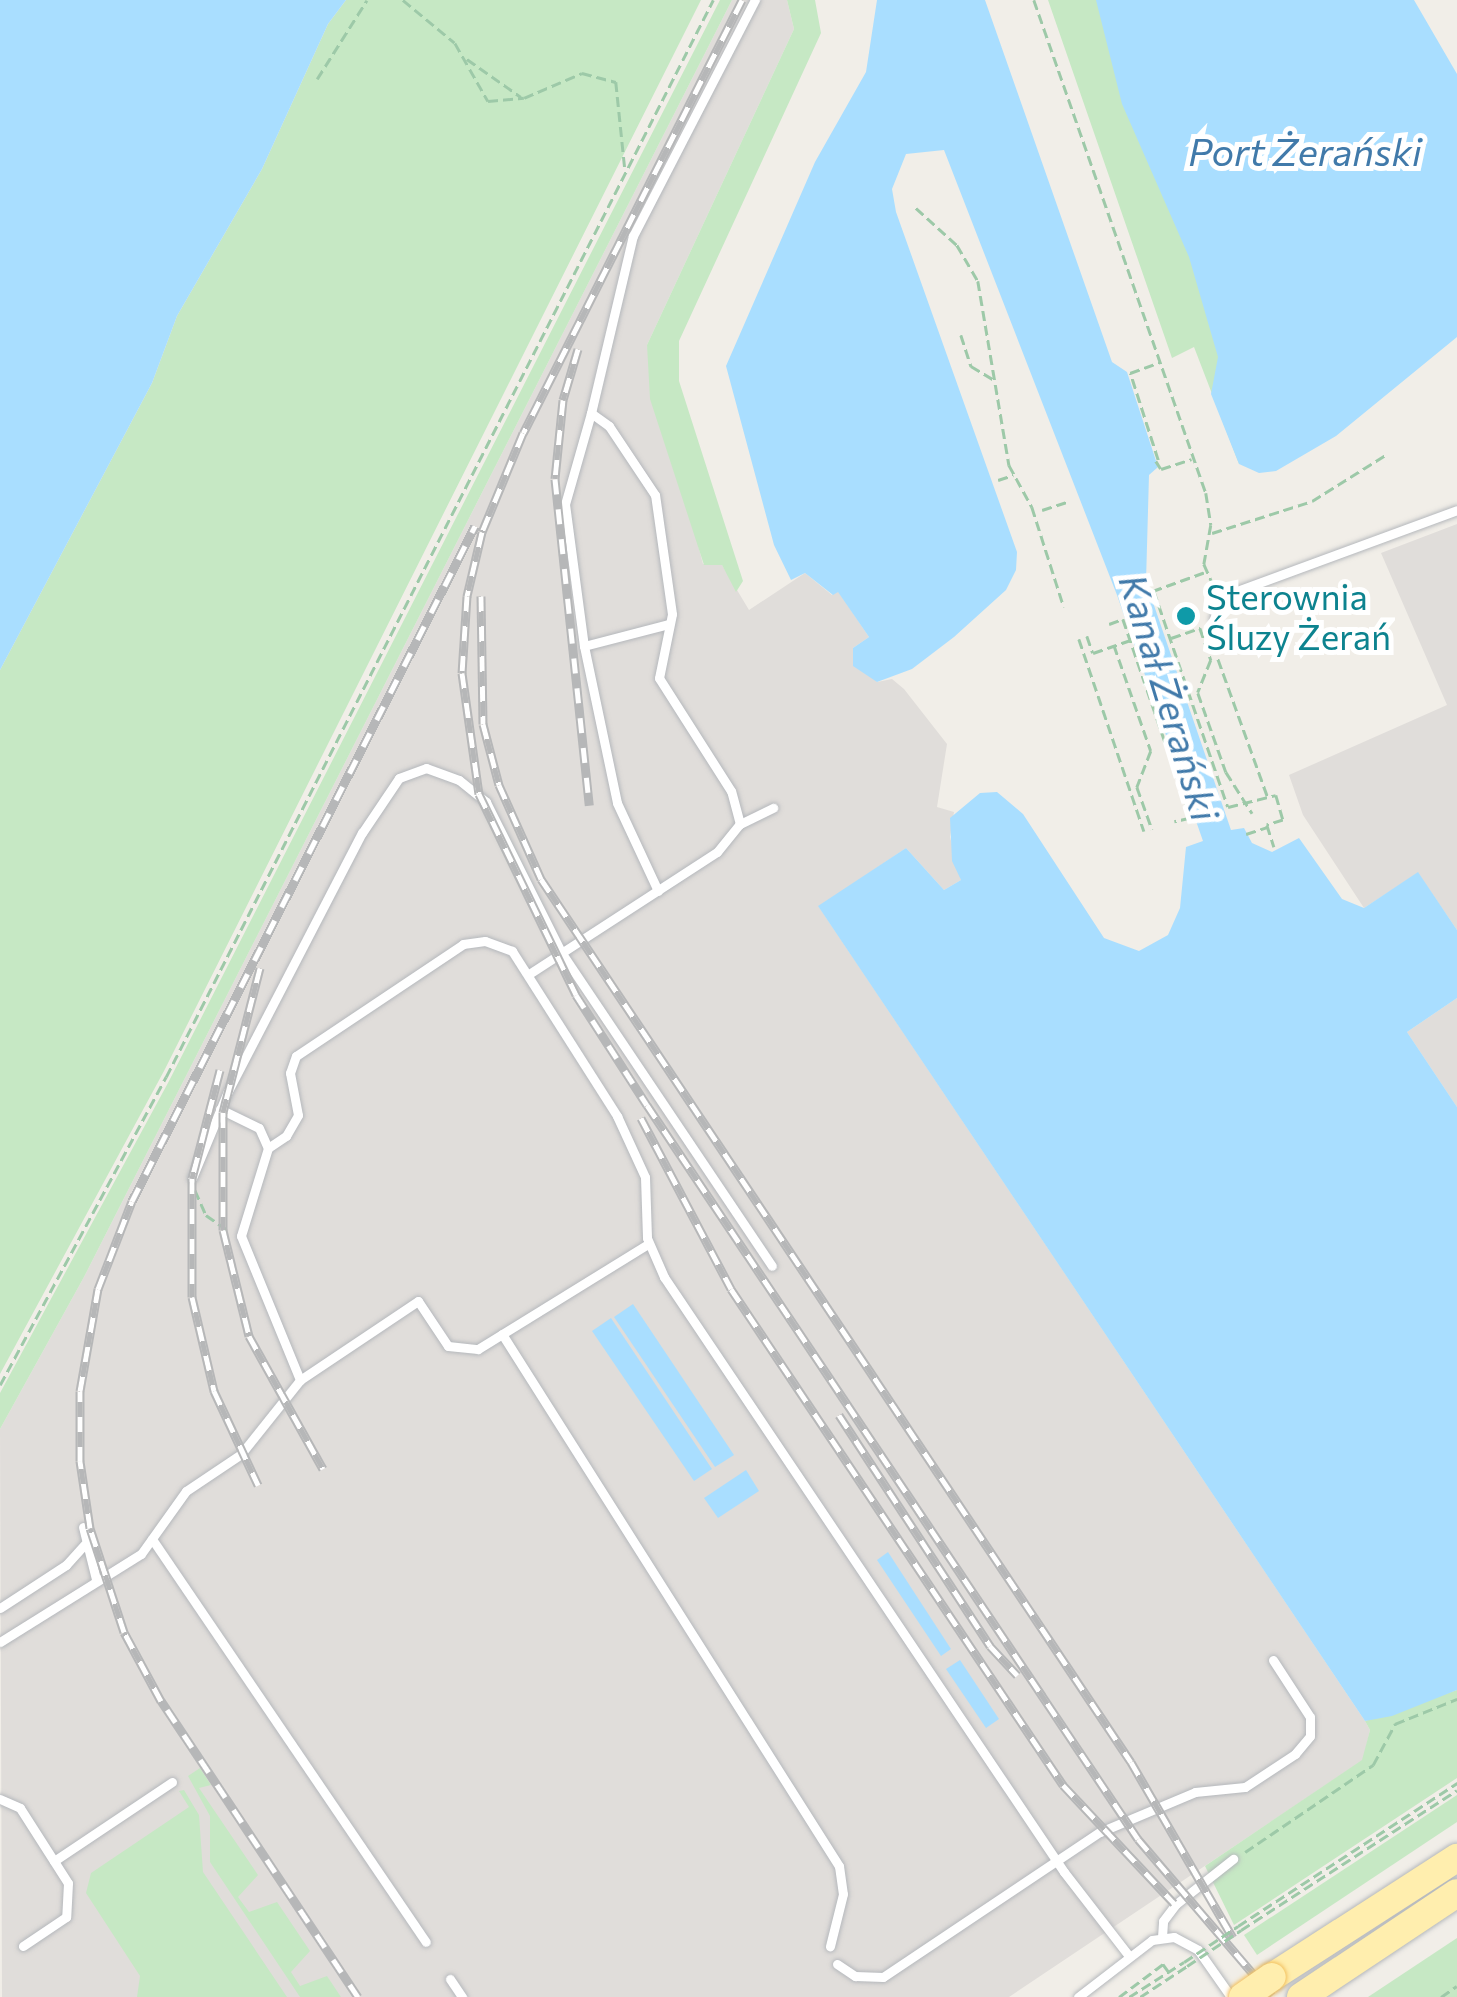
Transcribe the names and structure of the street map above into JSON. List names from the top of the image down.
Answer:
{
  "water": ["Port Żerański", "Kanał Żerański"],
  "places": ["Sterownia Śluzy Żerań"]
}
